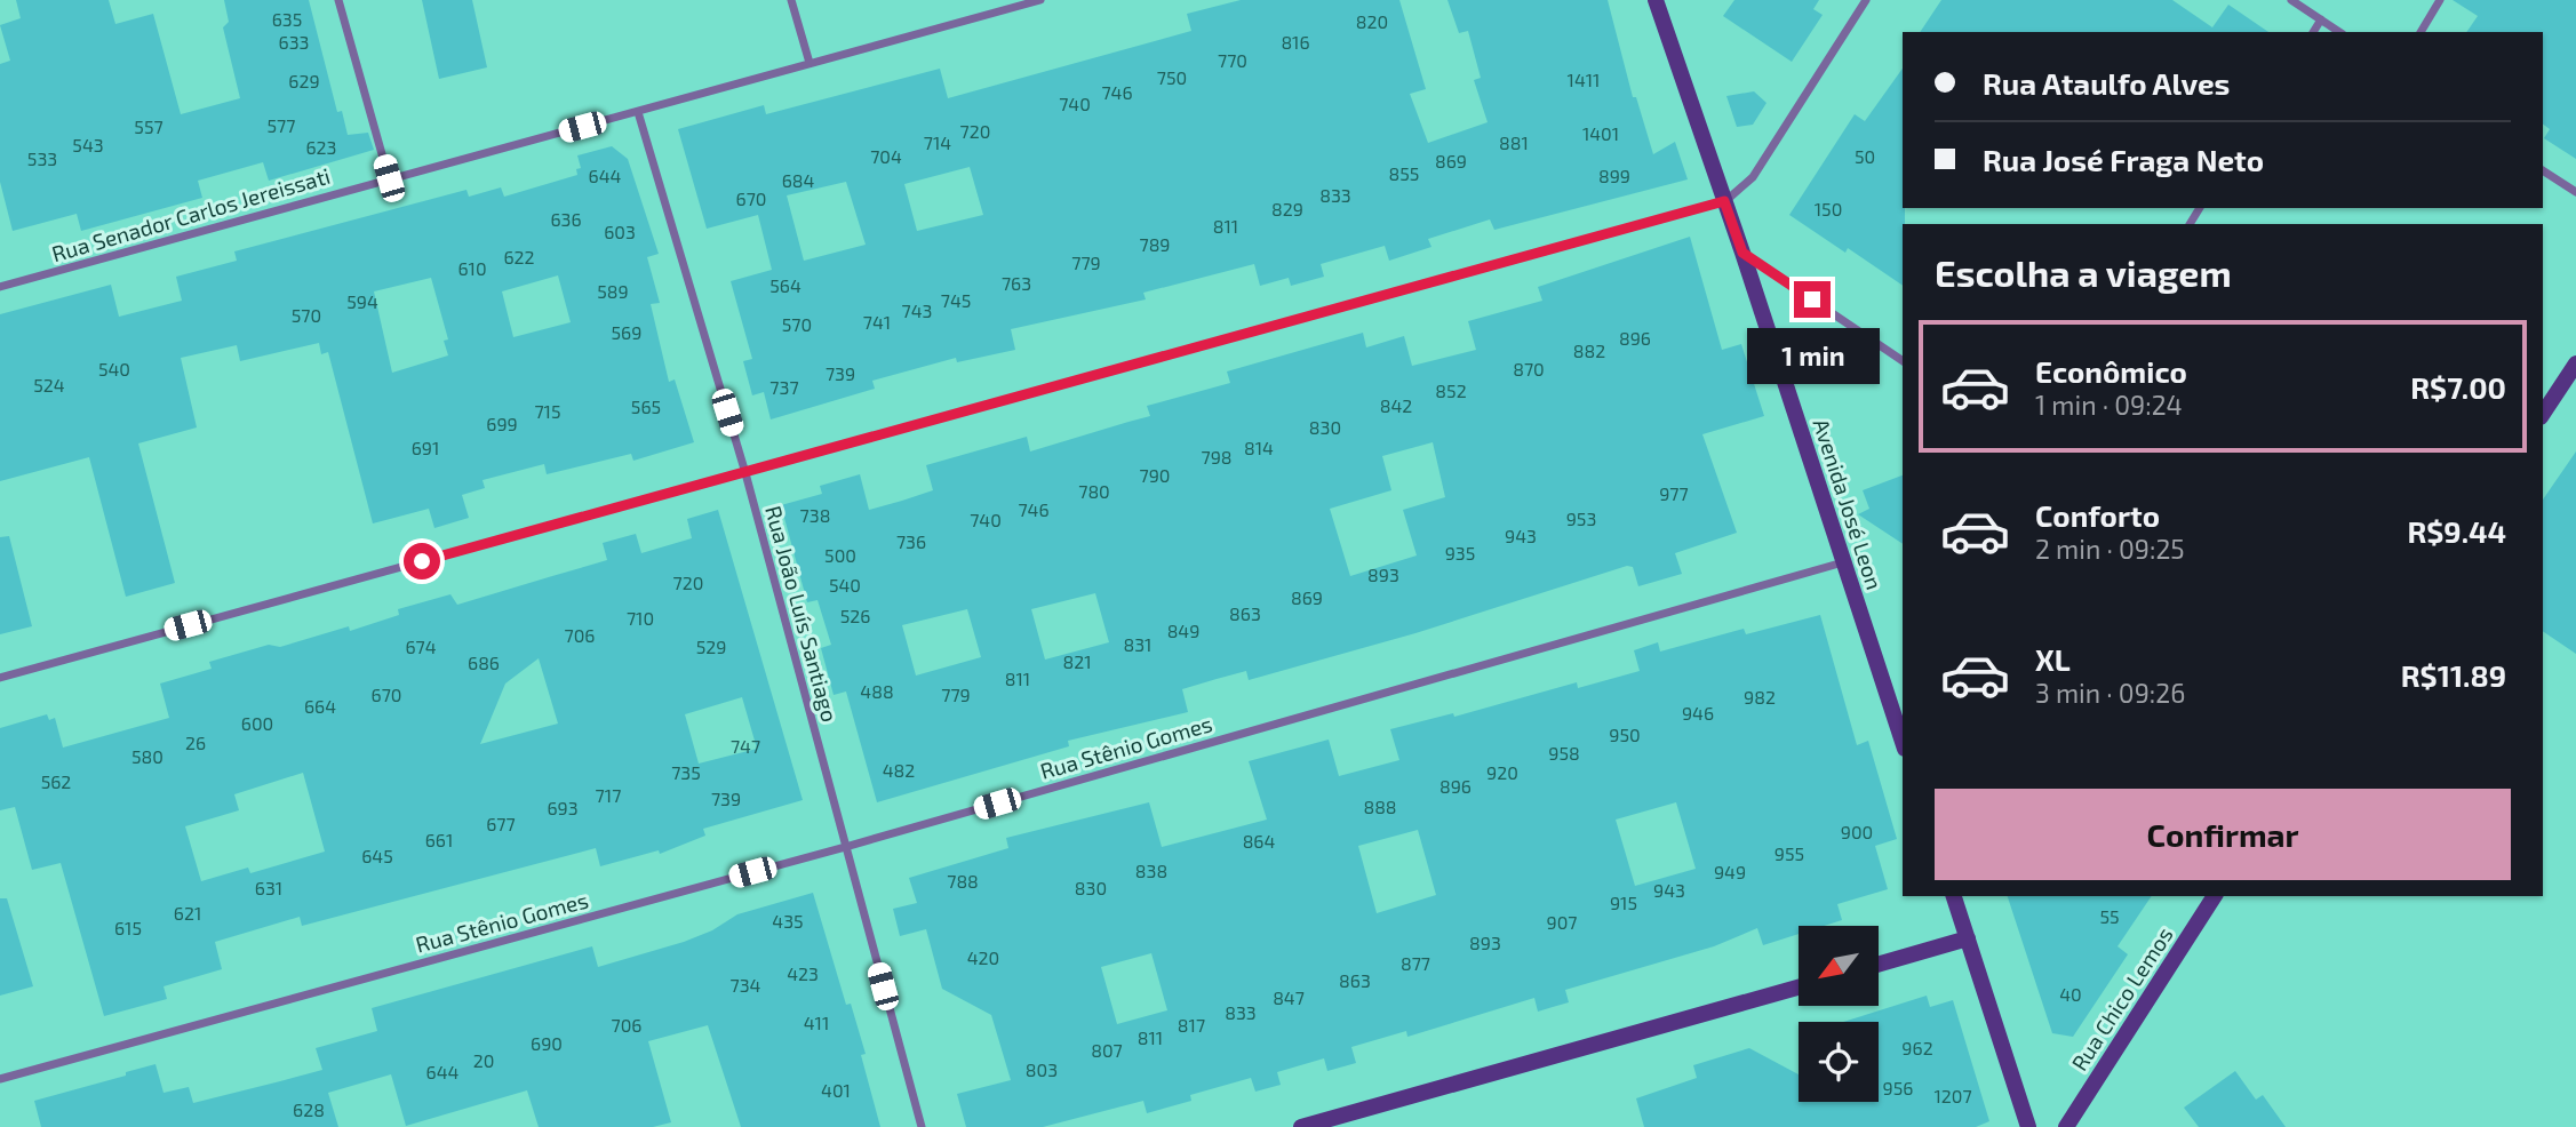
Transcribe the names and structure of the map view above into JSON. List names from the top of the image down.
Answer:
{
  "streets": {
    "main road": ["Avenida José Leon", "Rua Chico Lemos"],
    "street": ["Rua Senador Carlos Jereissati", "Rua João Luís Santiago", "Rua Stênio Gomes"]
  },
  "crossings": [
    ["Rua Senador Carlos Jereissati", "Rua João Luís Santiago"],
    ["Avenida José Leon", "Rua Stênio Gomes"],
    ["Rua João Luís Santiago", "Rua Stênio Gomes"]
  ],
  "house_numbers": [
    "635",
    "820",
    "633",
    "816",
    "770",
    "750",
    "1411",
    "629",
    "746",
    "740",
    "577",
    "557",
    "720",
    "1401",
    "714",
    "881",
    "543",
    "623",
    "704",
    "50",
    "533",
    "869",
    "855",
    "644",
    "899",
    "684",
    "833",
    "670",
    "829",
    "150",
    "636",
    "811",
    "603",
    "789",
    "622",
    "779",
    "610",
    "763",
    "564",
    "589",
    "745",
    "594",
    "743",
    "570",
    "741",
    "570",
    "569",
    "896",
    "882",
    "540",
    "870",
    "739",
    "524",
    "737",
    "852",
    "842",
    "565",
    "715",
    "699",
    "830",
    "691",
    "814",
    "798",
    "790",
    "780",
    "977",
    "746",
    "738",
    "953",
    "740",
    "943",
    "736",
    "935",
    "500",
    "893",
    "720",
    "540",
    "869",
    "863",
    "526",
    "710",
    "849",
    "706",
    "831",
    "674",
    "529",
    "821",
    "686",
    "811",
    "488",
    "670",
    "779",
    "982",
    "664",
    "946",
    "600",
    "950",
    "26",
    "747",
    "958",
    "580",
    "482",
    "735",
    "920",
    "562",
    "896",
    "717",
    "739",
    "888",
    "693",
    "677",
    "900",
    "661",
    "864",
    "955",
    "645",
    "838",
    "949",
    "788",
    "631",
    "830",
    "943",
    "915",
    "621",
    "55",
    "435",
    "907",
    "615",
    "893",
    "420",
    "877",
    "423",
    "863",
    "734",
    "40",
    "847",
    "833",
    "411",
    "706",
    "817",
    "811",
    "690",
    "962",
    "807",
    "20",
    "803",
    "644",
    "956",
    "401",
    "1207",
    "628"
  ],
  "north": "bottom left",
  "page": {
    "banner": ["Rua Ataulfo Alves", "Rua José Fraga Neto"],
    "heading": "Escolha a viagem",
    "list": [
      {
        "name": "Econômico",
        "note": "1 min · 09:24",
        "value": "R$7.00"
      },
      {
        "name": "Conforto",
        "note": "2 min · 09:25",
        "value": "R$9.44"
      },
      {
        "name": "XL",
        "note": "3 min · 09:26",
        "value": "R$11.89"
      }
    ],
    "bubble": "1 min",
    "buttons": "Confirmar"
  }
}
